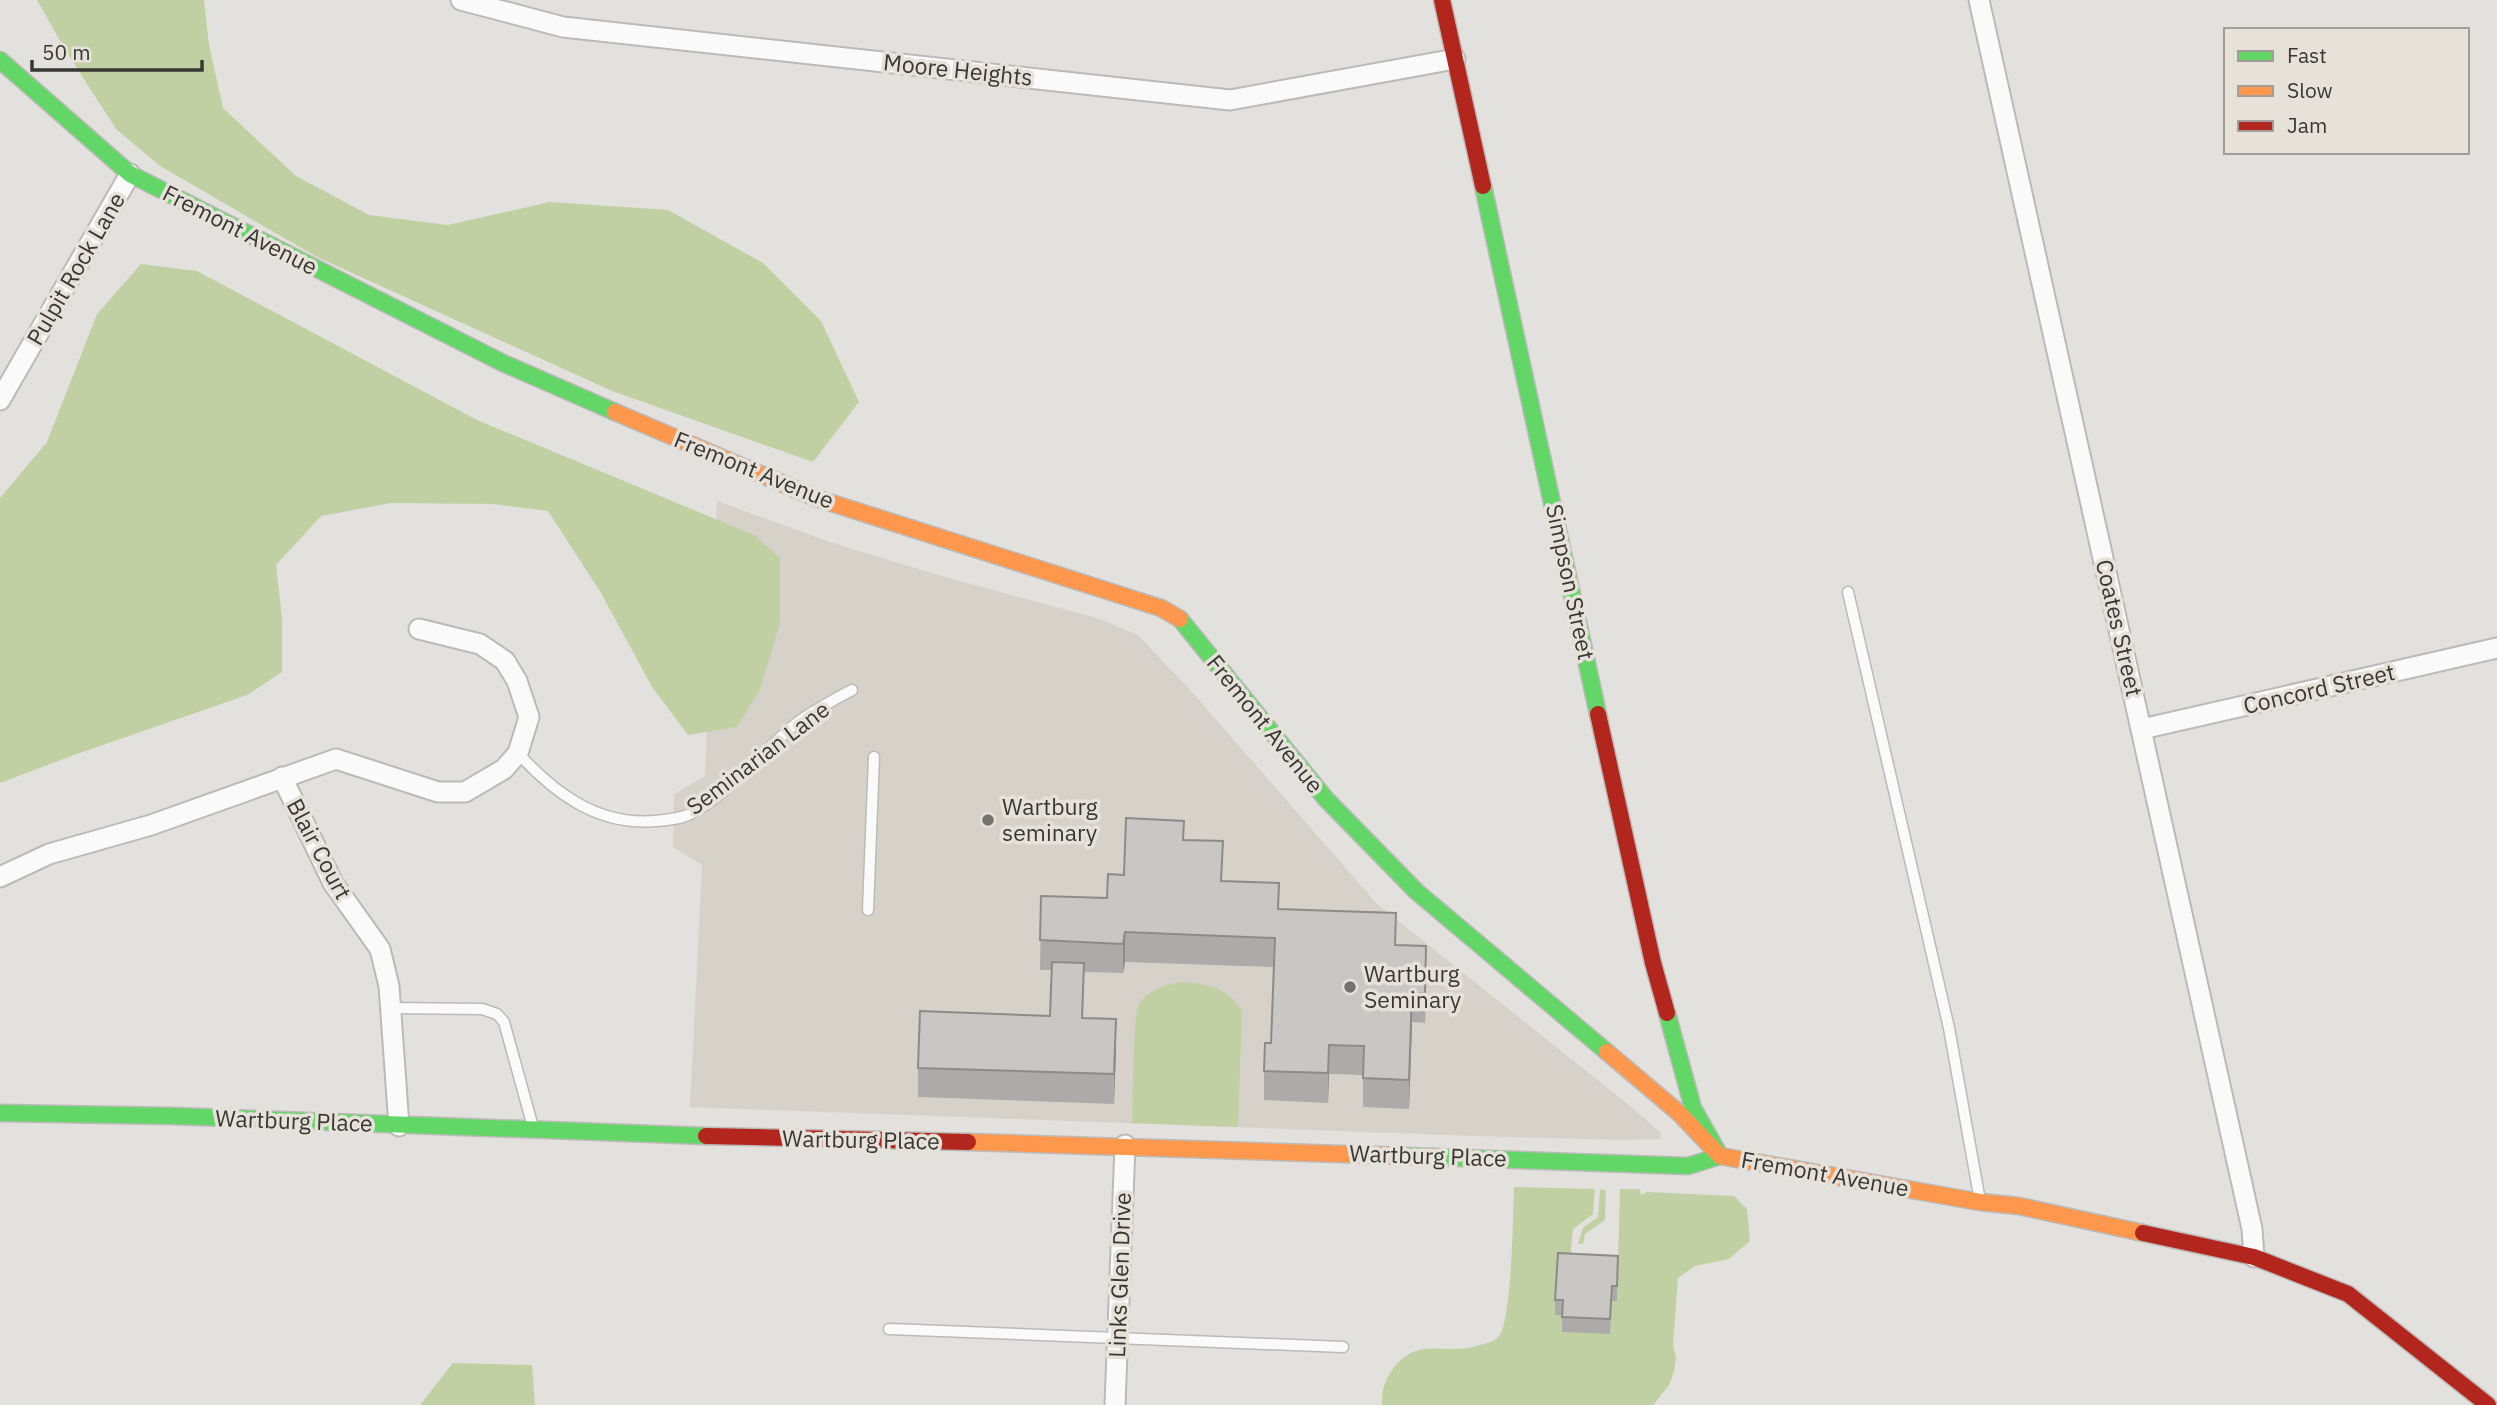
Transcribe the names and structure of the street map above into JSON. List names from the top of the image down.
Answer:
{
  "streets": {
    "street": [
      "Moore Heights",
      "Fremont Avenue",
      "Pulpit Rock Lane",
      "Simpson Street",
      "Coates Street",
      "Concord Street",
      "Blair Court",
      "Wartburg Place",
      "Links Glen Drive"
    ],
    "lane": ["Seminarian Lane"]
  },
  "crossings": [
    ["Moore Heights", "Simpson Street"],
    ["Fremont Avenue", "Pulpit Rock Lane"],
    ["Fremont Avenue", "Simpson Street"],
    ["Fremont Avenue", "Coates Street"],
    ["Fremont Avenue", "Wartburg Place"],
    ["Simpson Street", "Wartburg Place"],
    ["Coates Street", "Concord Street"],
    ["Blair Court", "Wartburg Place"],
    ["Wartburg Place", "Links Glen Drive"]
  ],
  "places": ["Wartburg seminary", "Wartburg Seminary"],
  "legend": ["Fast", "Slow", "Jam"],
  "scale_bar": "50 m"
}
